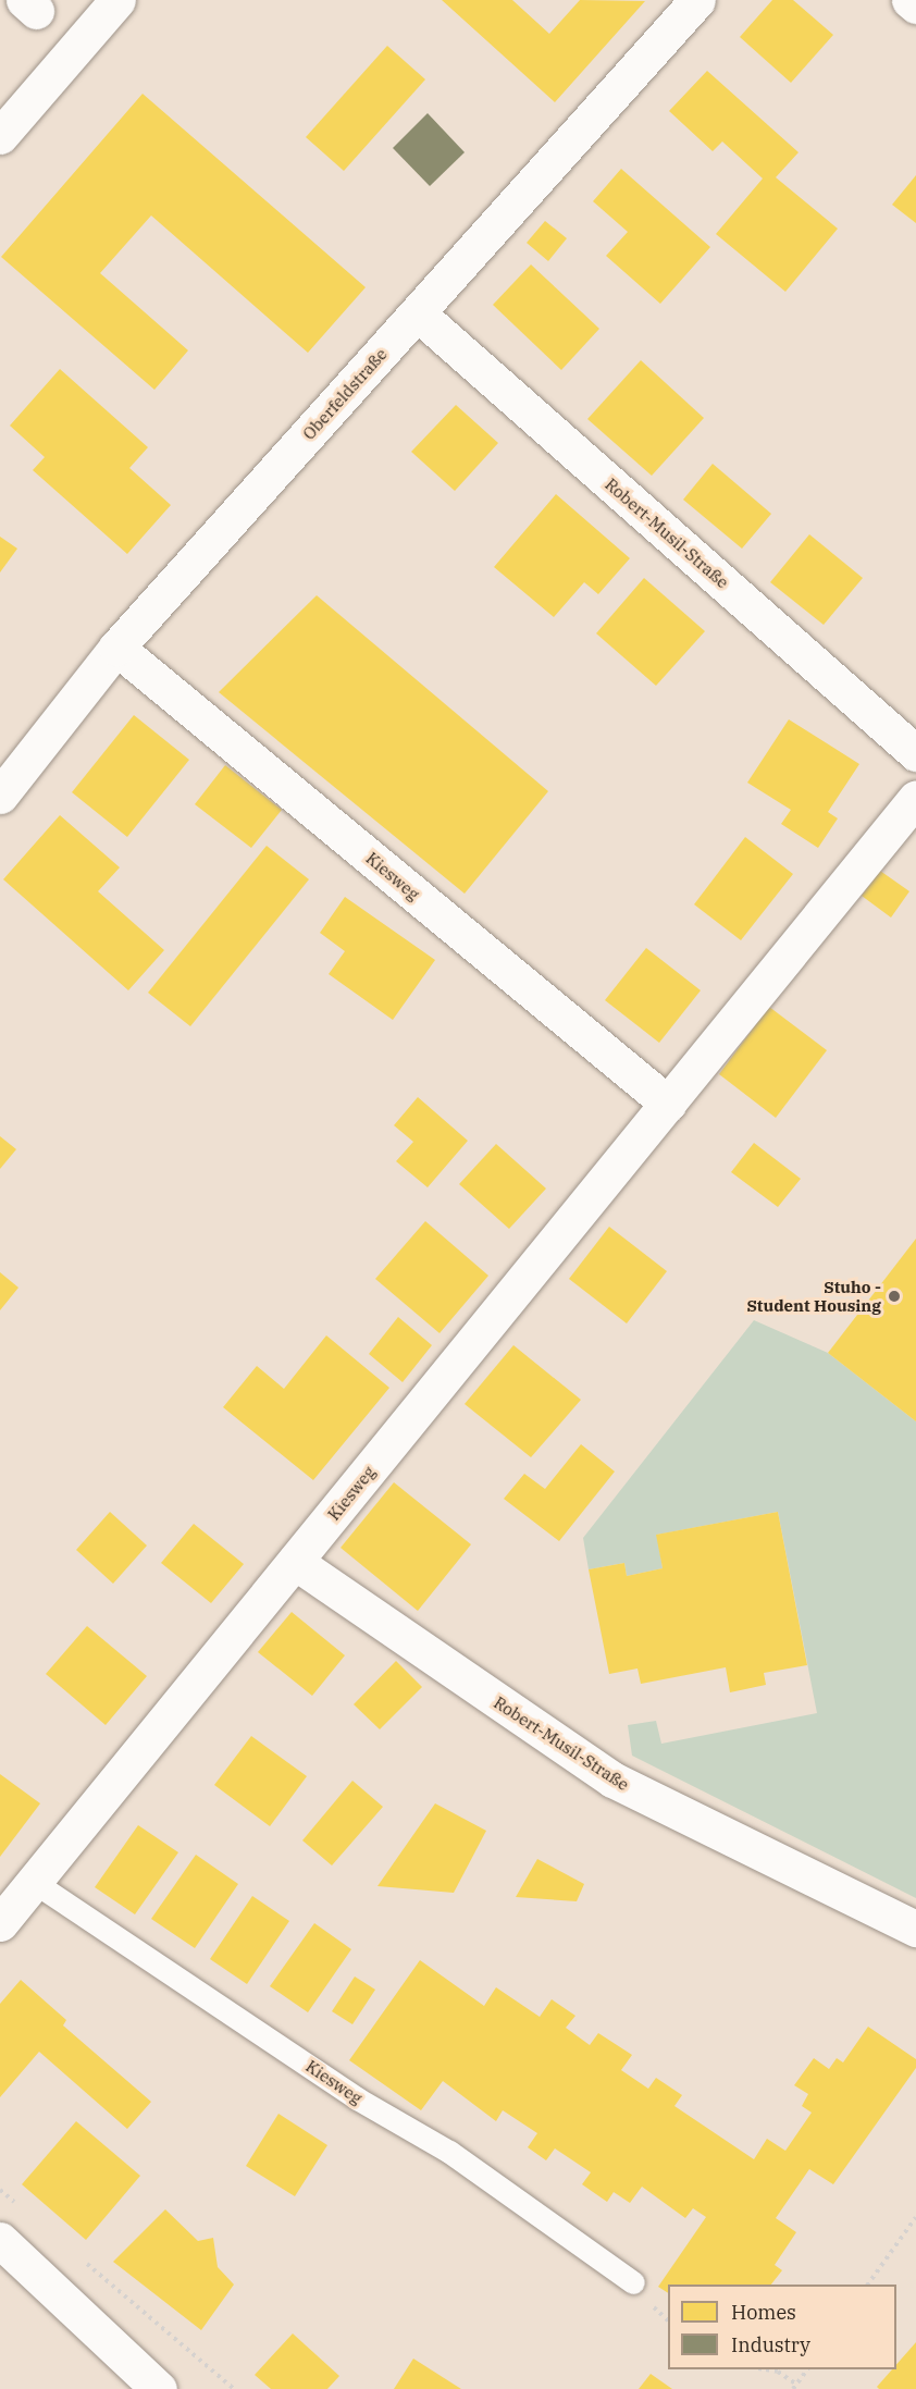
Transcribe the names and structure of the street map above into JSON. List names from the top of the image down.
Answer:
{
  "streets": {
    "street": ["Oberfeldstraße", "Robert-Musil-Straße", "Kiesweg"]
  },
  "crossings": [
    ["Oberfeldstraße", "Robert-Musil-Straße"],
    ["Oberfeldstraße", "Kiesweg"],
    ["Robert-Musil-Straße", "Kiesweg"]
  ],
  "places": ["Stuho - Student Housing"],
  "legend": ["Homes", "Industry"]
}
